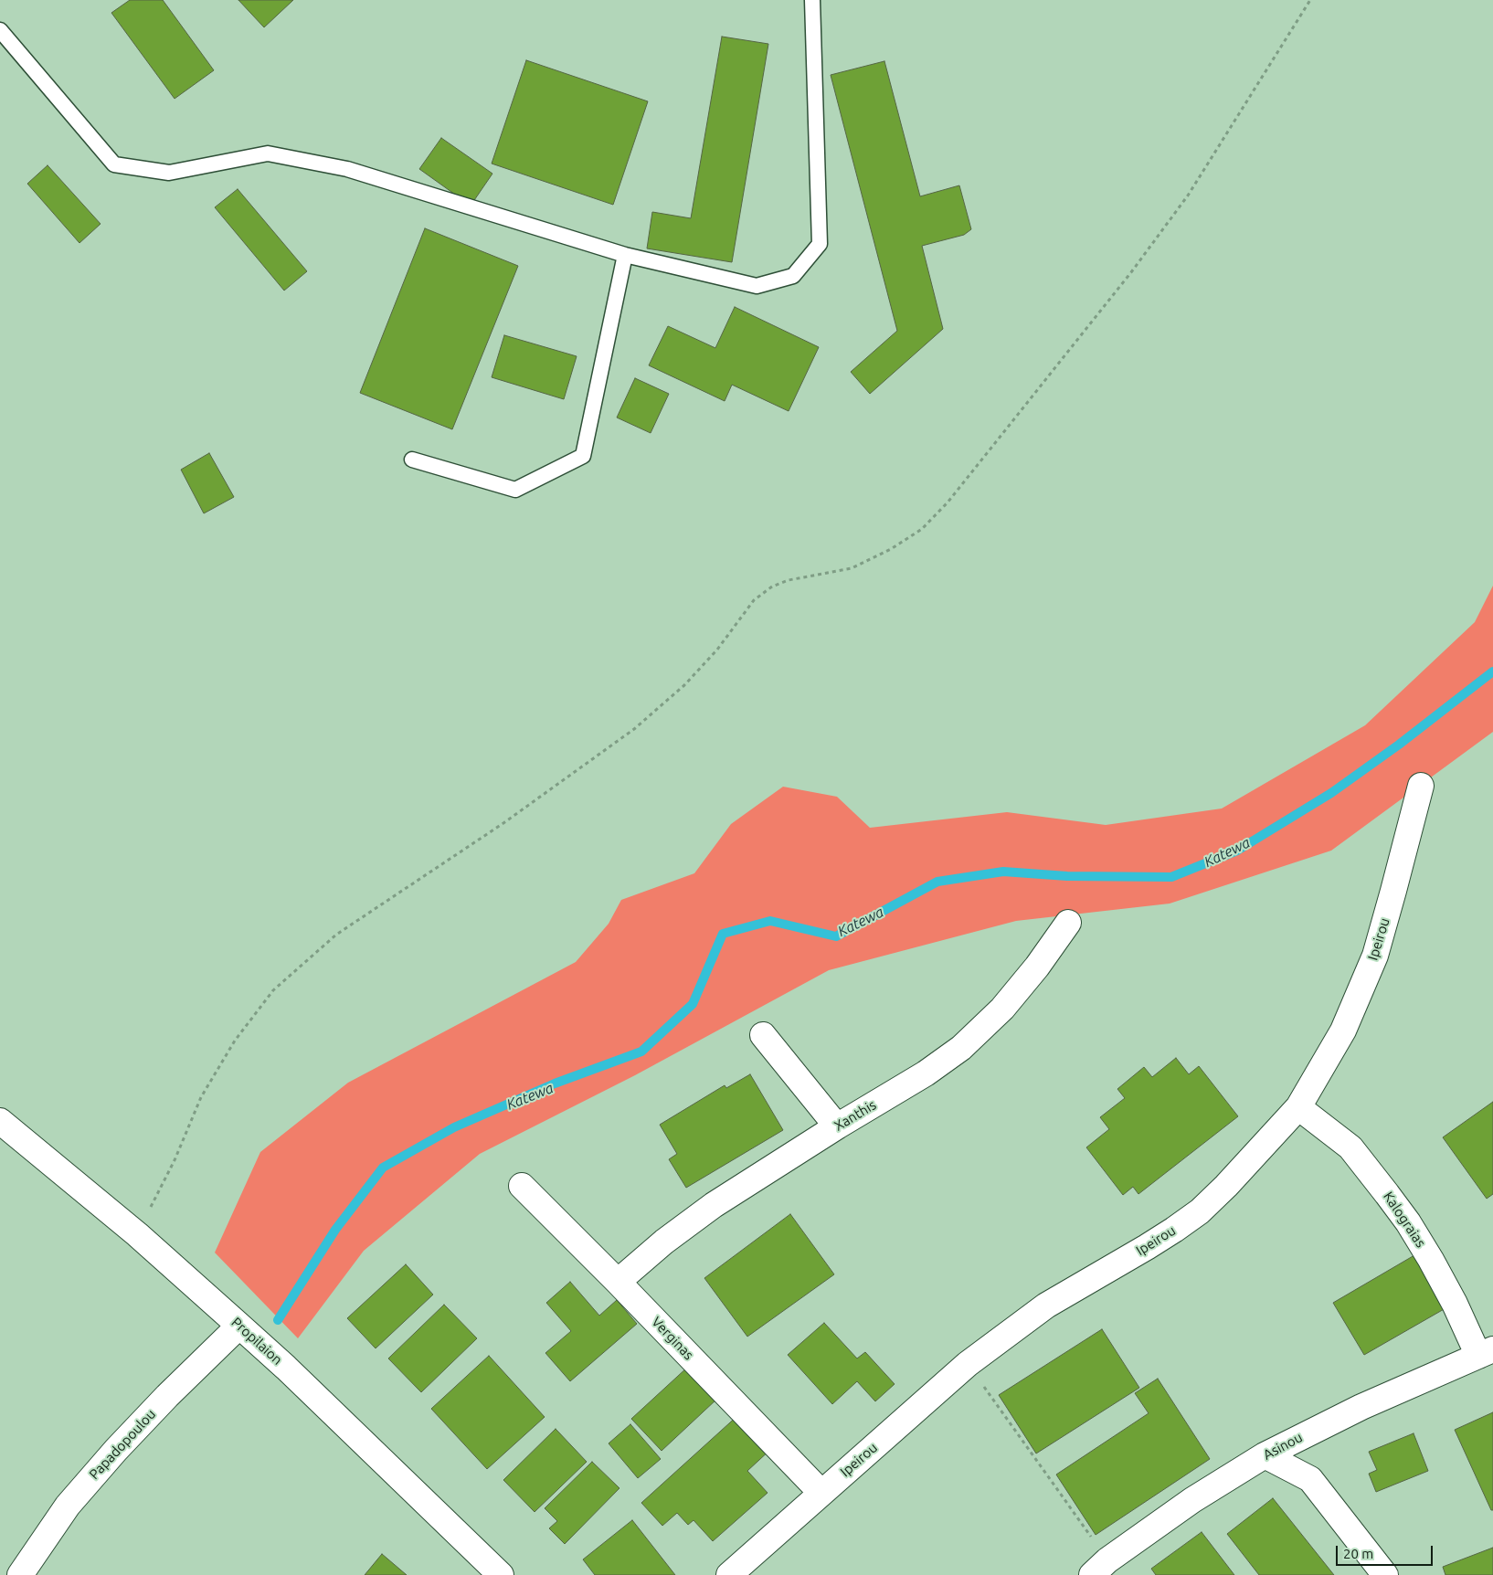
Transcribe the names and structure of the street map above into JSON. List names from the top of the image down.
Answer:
{
  "streets": {
    "street": [
      "Ipeirou",
      "Xanthis",
      "Kalograias",
      "Verginas",
      "Propilaion",
      "Papadopoulou",
      "Asinou"
    ]
  },
  "crossings": [
    ["Ipeirou", "Kalograias"],
    ["Ipeirou", "Verginas"],
    ["Xanthis", "Verginas"],
    ["Kalograias", "Asinou"],
    ["Propilaion", "Papadopoulou"]
  ],
  "water": ["Katewa"],
  "scale_bar": "20 m"
}
